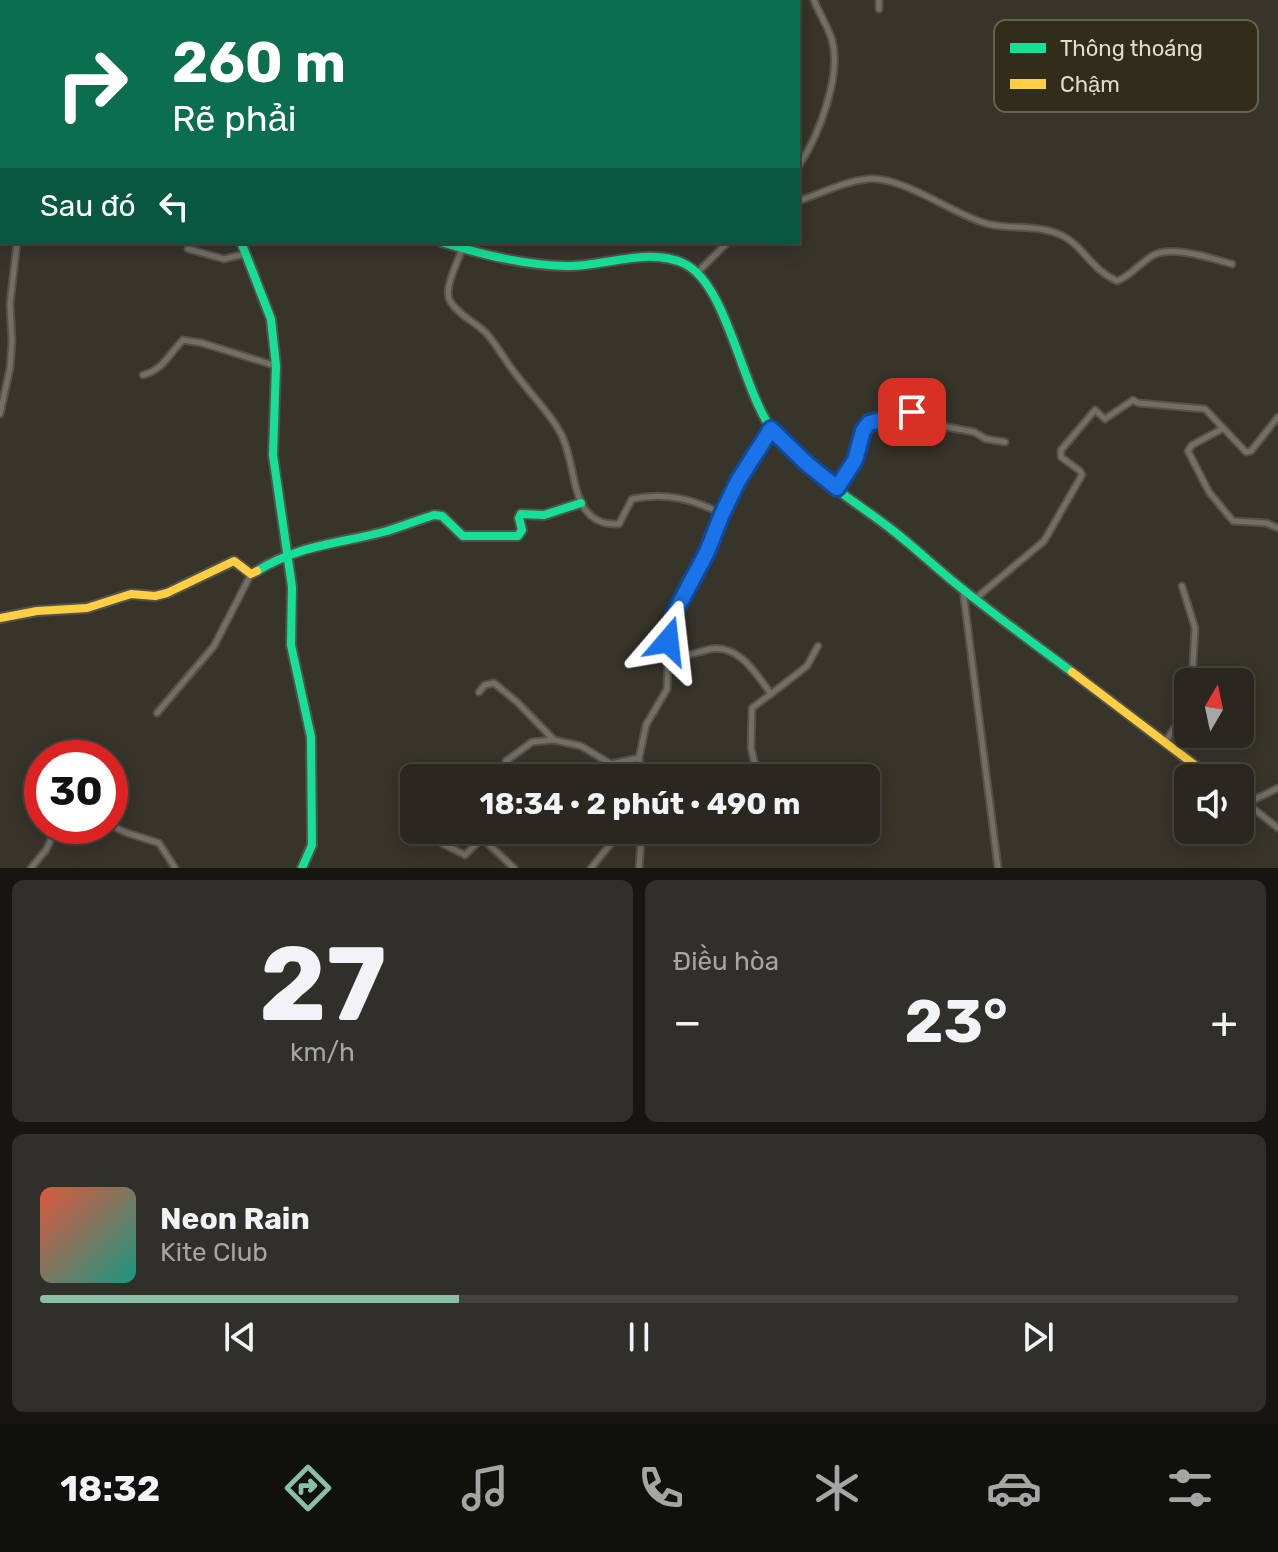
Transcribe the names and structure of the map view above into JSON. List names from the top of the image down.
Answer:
{
  "legend": ["Thông thoáng", "Chậm"],
  "north": "top",
  "page": {
    "turn": ["260 m", "Rẽ phải"],
    "then": "Sau đó",
    "limit": "30",
    "trip": "18:34 · 2 phút · 490 m",
    "tile": [
      ["27", "km/h"],
      "Điều hòa"
    ],
    "heat": ["−", "23°", "+"],
    "song": ["Neon Rain", "Kite Club"],
    "tabs": "18:32"
  }
}
